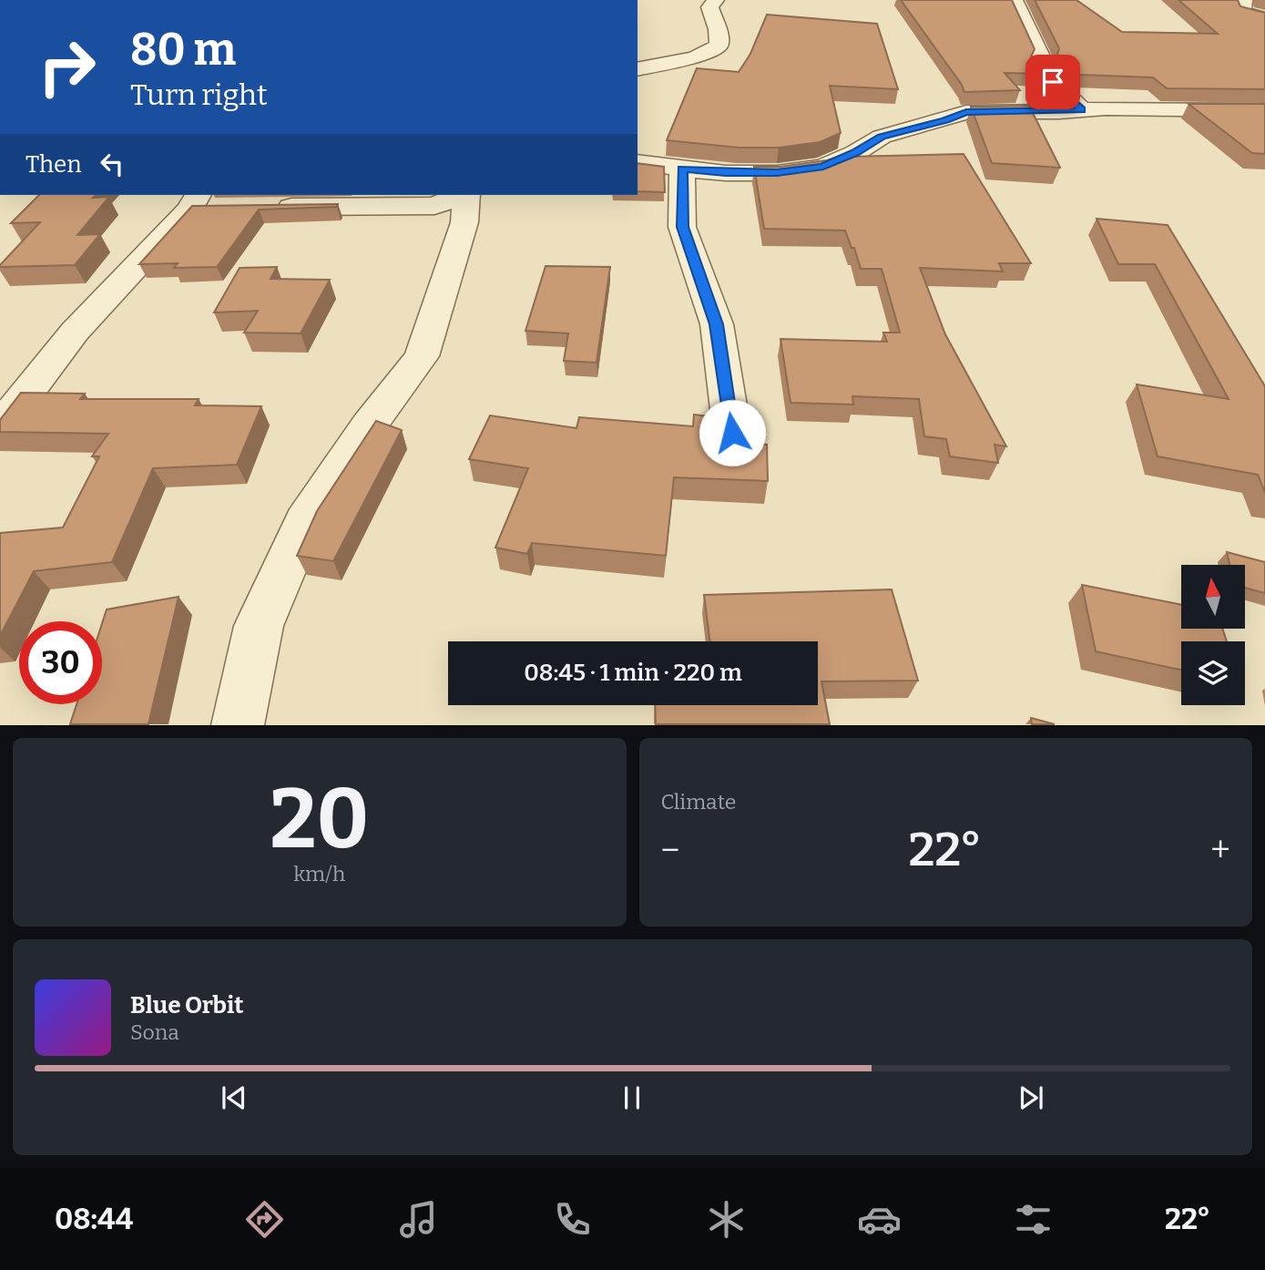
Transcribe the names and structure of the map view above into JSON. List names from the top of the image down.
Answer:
{
  "north": "top",
  "page": {
    "turn": ["80 m", "Turn right"],
    "then": "Then",
    "limit": "30",
    "trip": "08:45 · 1 min · 220 m",
    "tile": [
      ["20", "km/h"],
      "Climate"
    ],
    "heat": ["−", "22°", "+"],
    "song": ["Blue Orbit", "Sona"],
    "tabs": ["08:44", "22°"]
  }
}
